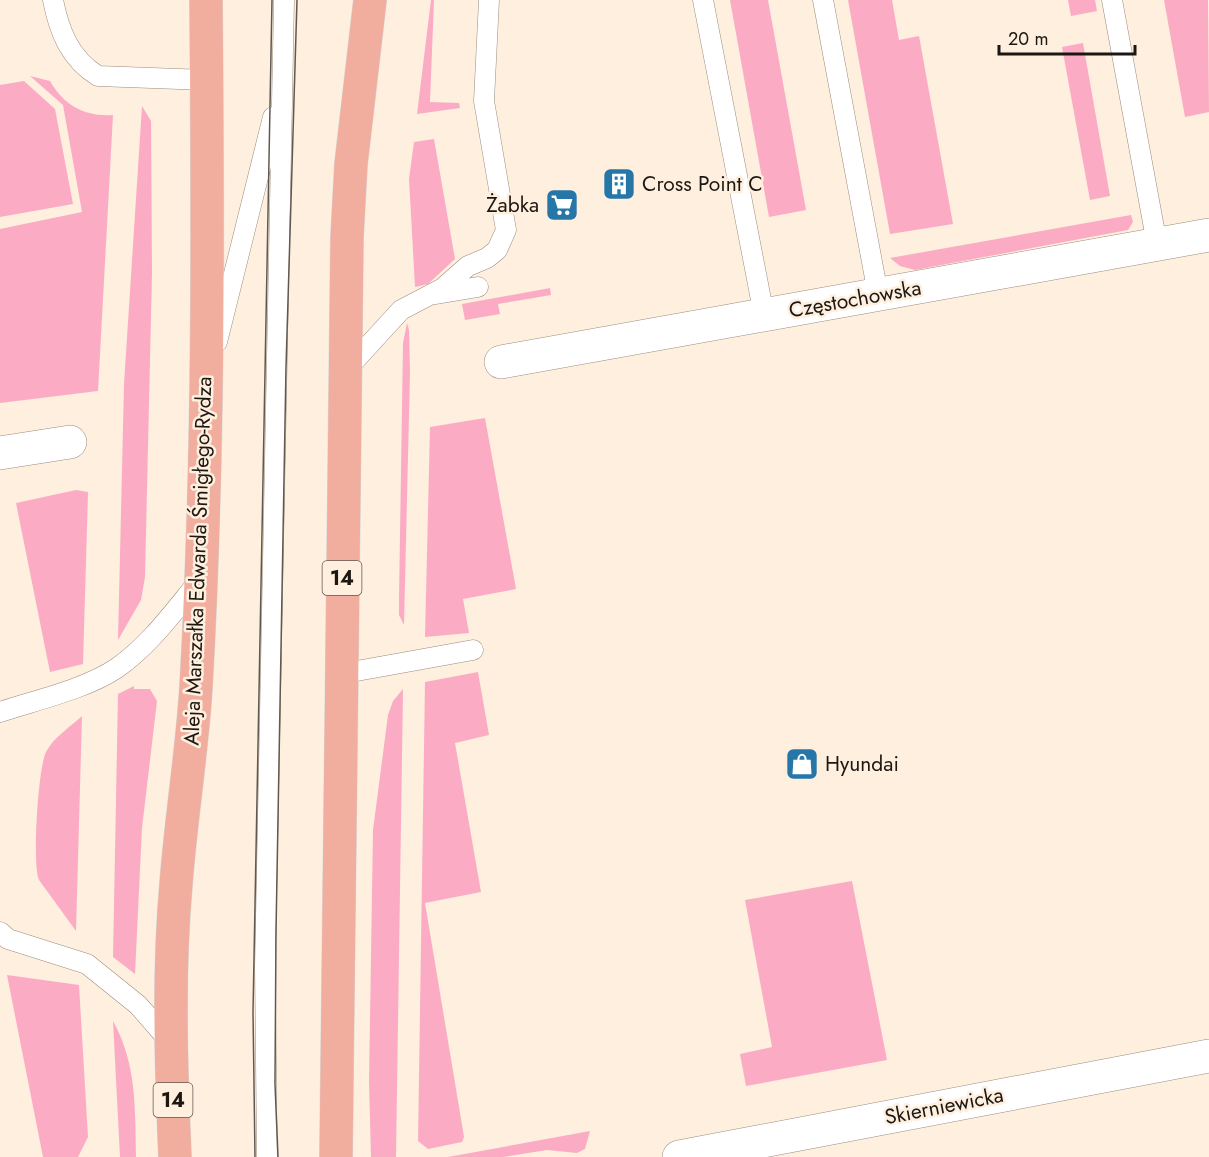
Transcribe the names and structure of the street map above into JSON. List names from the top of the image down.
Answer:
{
  "streets": {
    "main road": ["Aleja Marszałka Edwarda Śmigłego-Rydza", "14"],
    "street": ["Częstochowska", "Skierniewicka"]
  },
  "places": {
    "building": ["Cross Point C"],
    "supermarket": ["Żabka"],
    "shop": ["Hyundai"]
  },
  "scale_bar": "20 m"
}
